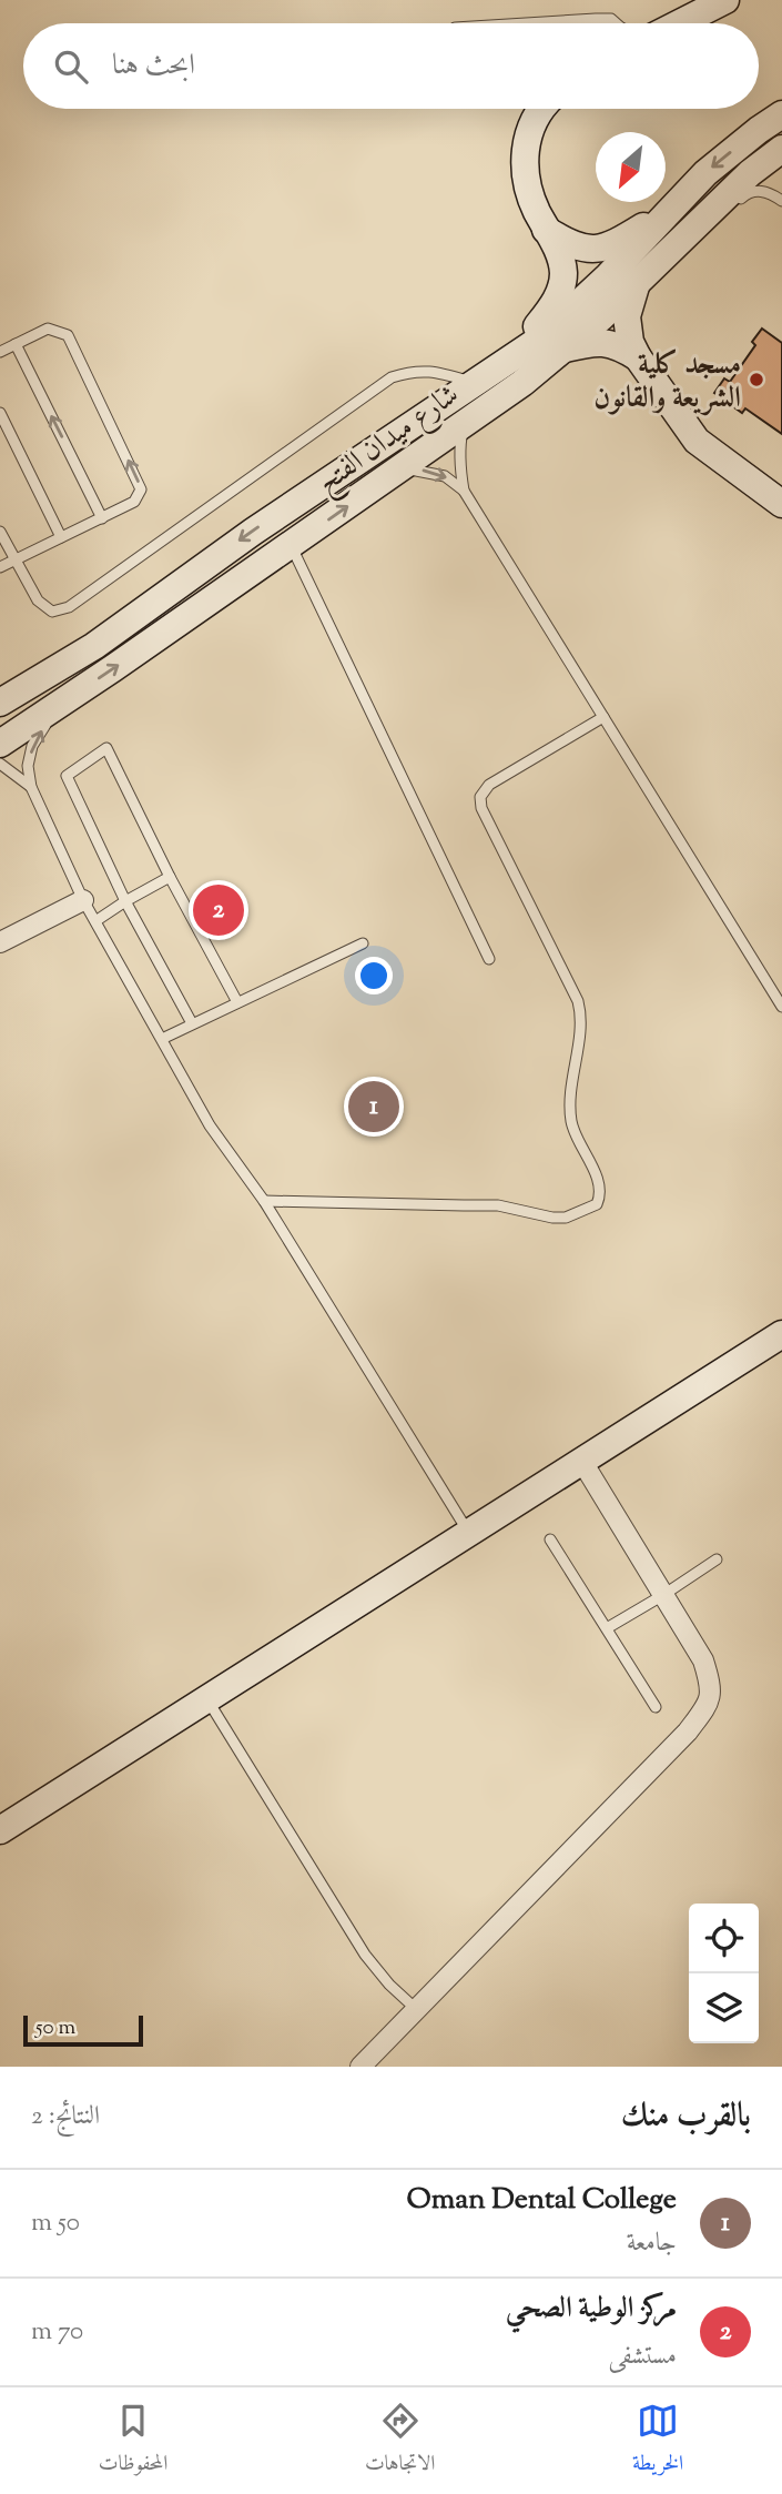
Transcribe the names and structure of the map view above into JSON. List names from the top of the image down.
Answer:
{
  "streets": {
    "main road": ["شارع ميدان الفتح"]
  },
  "places": ["مسجد كلية الشريعة والقانون"],
  "scale_bar": "50 m",
  "north": "bottom left",
  "page": {
    "search": "ابحث هنا",
    "pins": ["2", "1"],
    "scale": "50 m",
    "heading": ["بالقرب منك", "النتائج: 2"],
    "list": [
      {
        "mark": "1",
        "name": "Oman Dental College",
        "note": "جامعة",
        "value": "50 m"
      },
      {
        "mark": "2",
        "name": "مركز الوطية الصحي",
        "note": "مستشفى",
        "value": "70 m"
      }
    ],
    "nav": ["الخريطة", "الاتجاهات", "المحفوظات"]
  }
}
